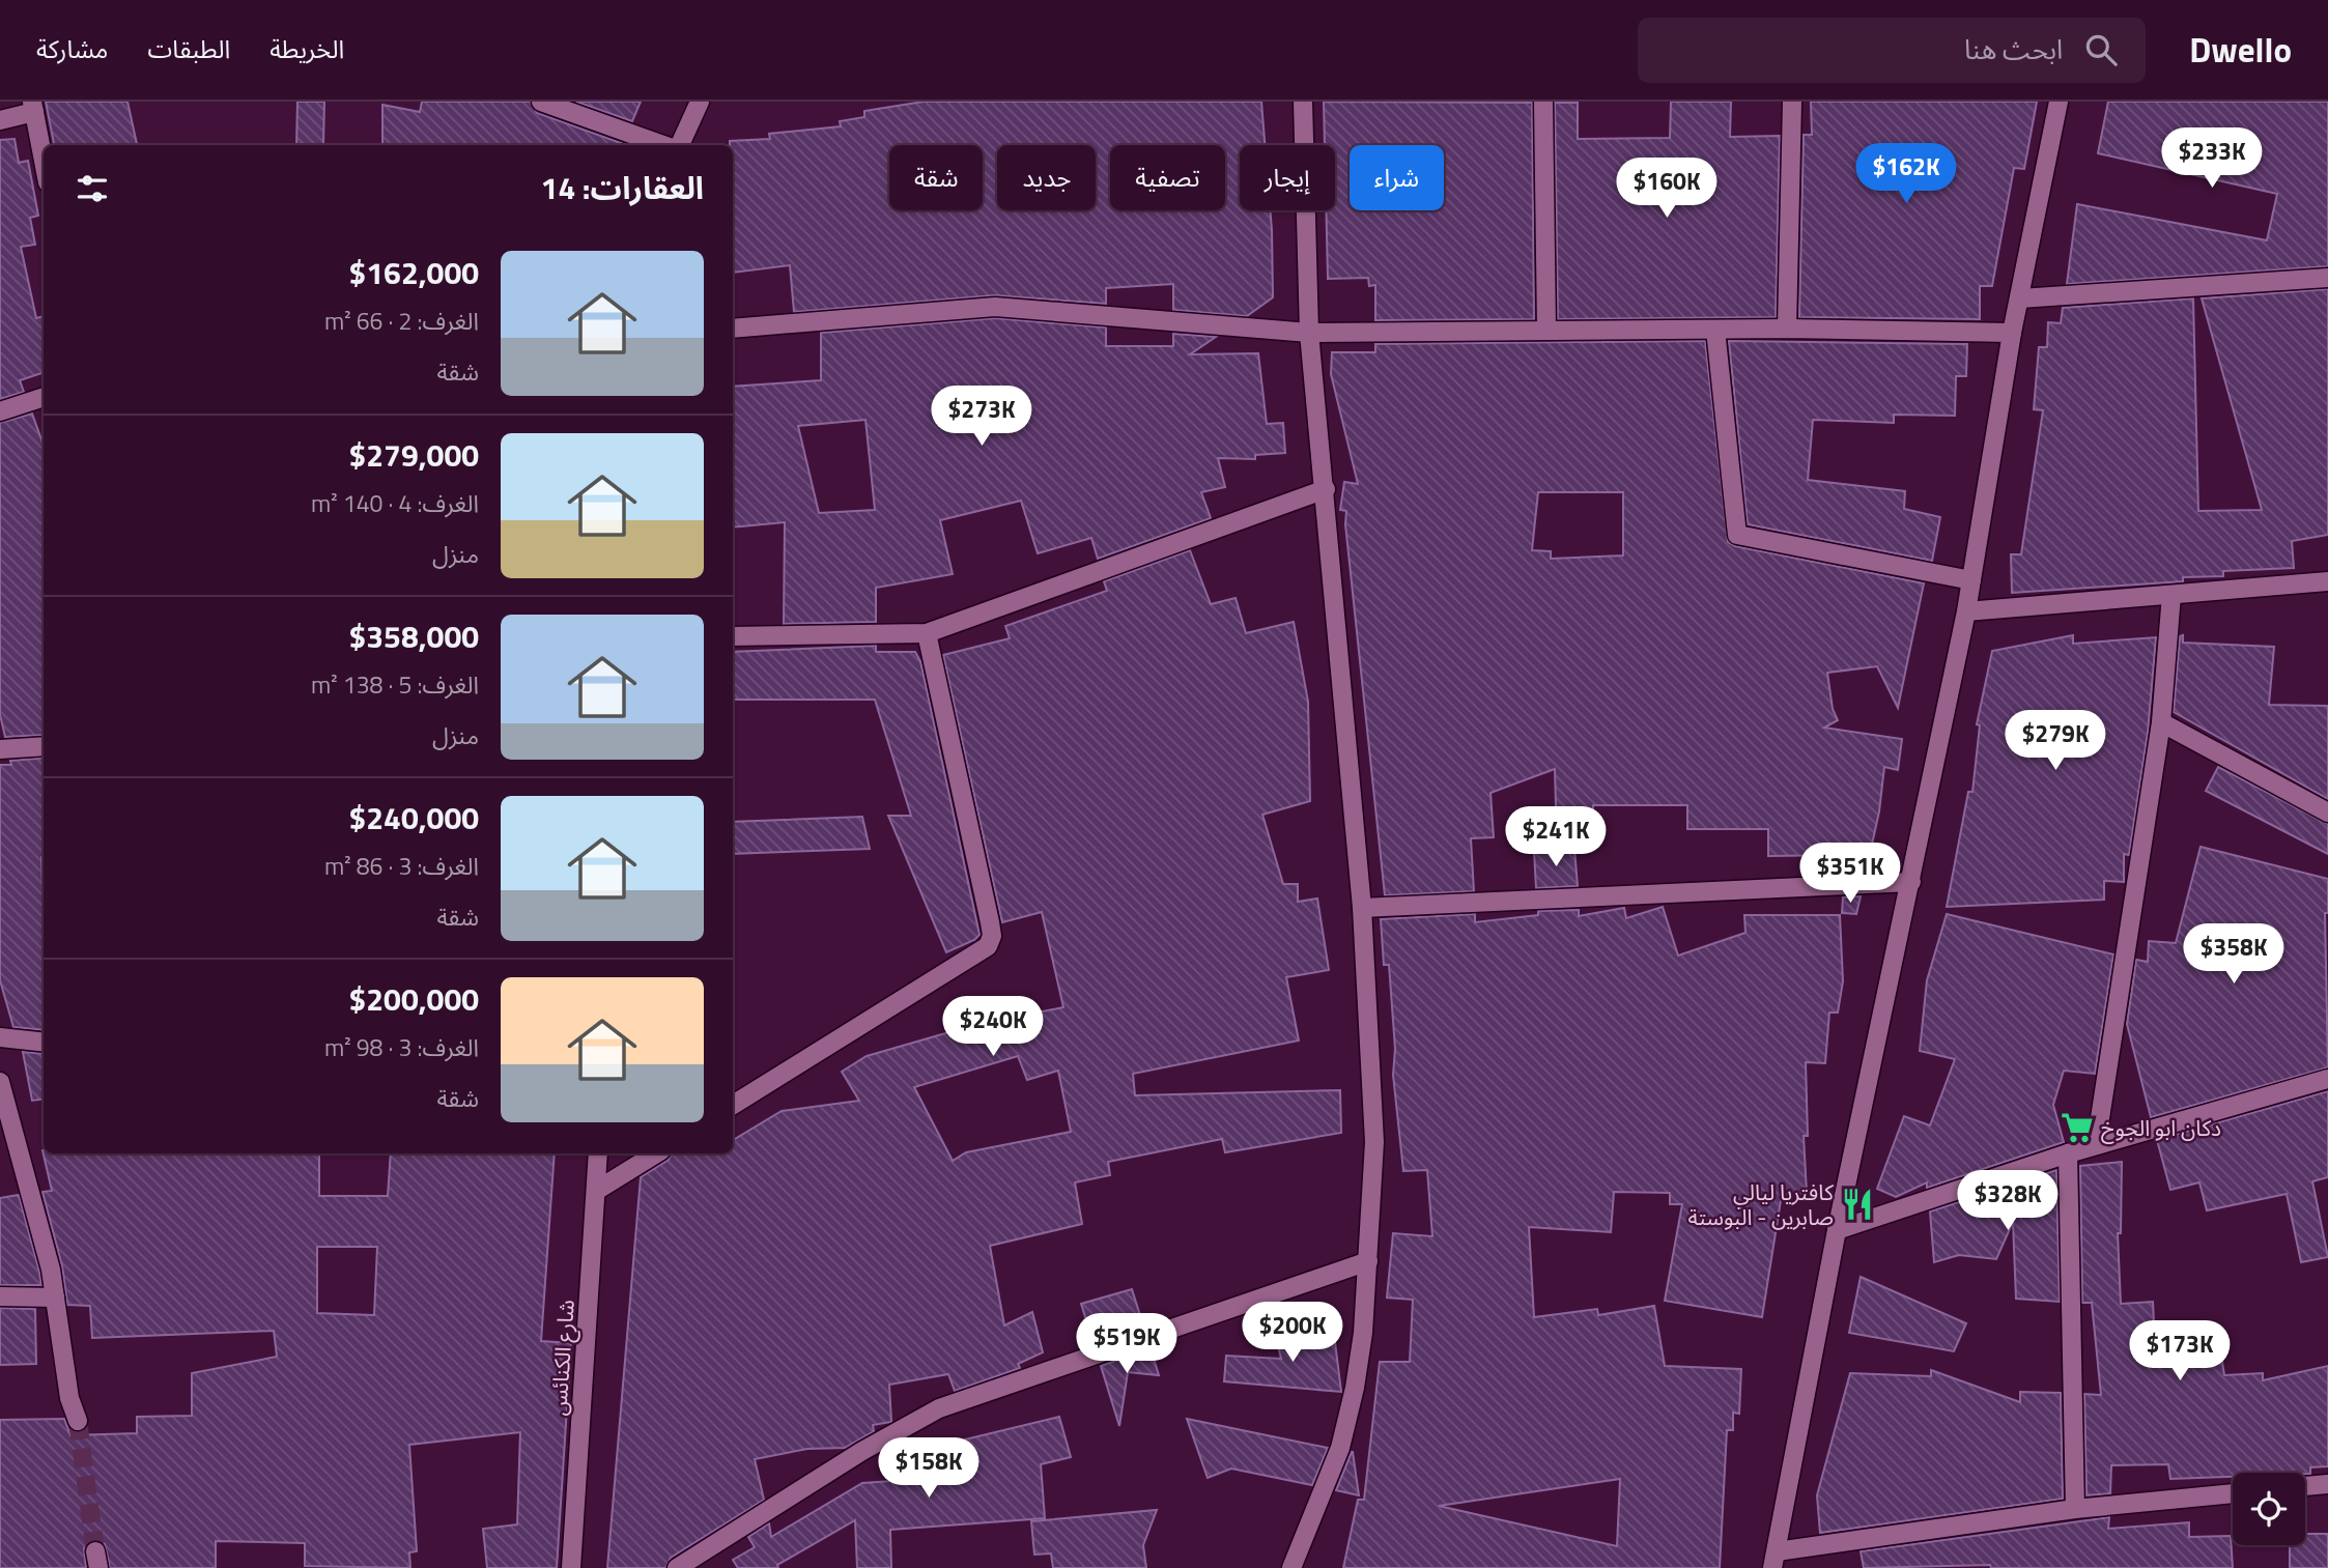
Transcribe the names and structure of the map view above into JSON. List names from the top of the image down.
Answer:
{
  "streets": {
    "street": ["شارع الكنائس"]
  },
  "places": {
    "supermarket": ["دكان ابو الجوخ"],
    "restaurant": ["كافتريا ليالي صابرين - البوستة"]
  },
  "page": {
    "header": "Dwello",
    "search": "ابحث هنا",
    "nav": ["الخريطة", "الطبقات", "مشاركة"],
    "price": [
      "$233K",
      "$162K",
      "$160K",
      "$273K",
      "$279K",
      "$241K",
      "$351K",
      "$358K",
      "$240K",
      "$328K",
      "$200K",
      "$519K",
      "$173K",
      "$158K"
    ],
    "chip": [
      "شراء",
      "إيجار",
      "تصفية",
      "جديد",
      "شقة"
    ],
    "heading": "العقارات: 14",
    "list": [
      {
        "name": "$162,000",
        "note": "الغرف: 2 · 66 m² · شقة"
      },
      {
        "name": "$279,000",
        "note": "الغرف: 4 · 140 m² · منزل"
      },
      {
        "name": "$358,000",
        "note": "الغرف: 5 · 138 m² · منزل"
      },
      {
        "name": "$240,000",
        "note": "الغرف: 3 · 86 m² · شقة"
      },
      {
        "name": "$200,000",
        "note": "الغرف: 3 · 98 m² · شقة"
      }
    ]
  }
}
